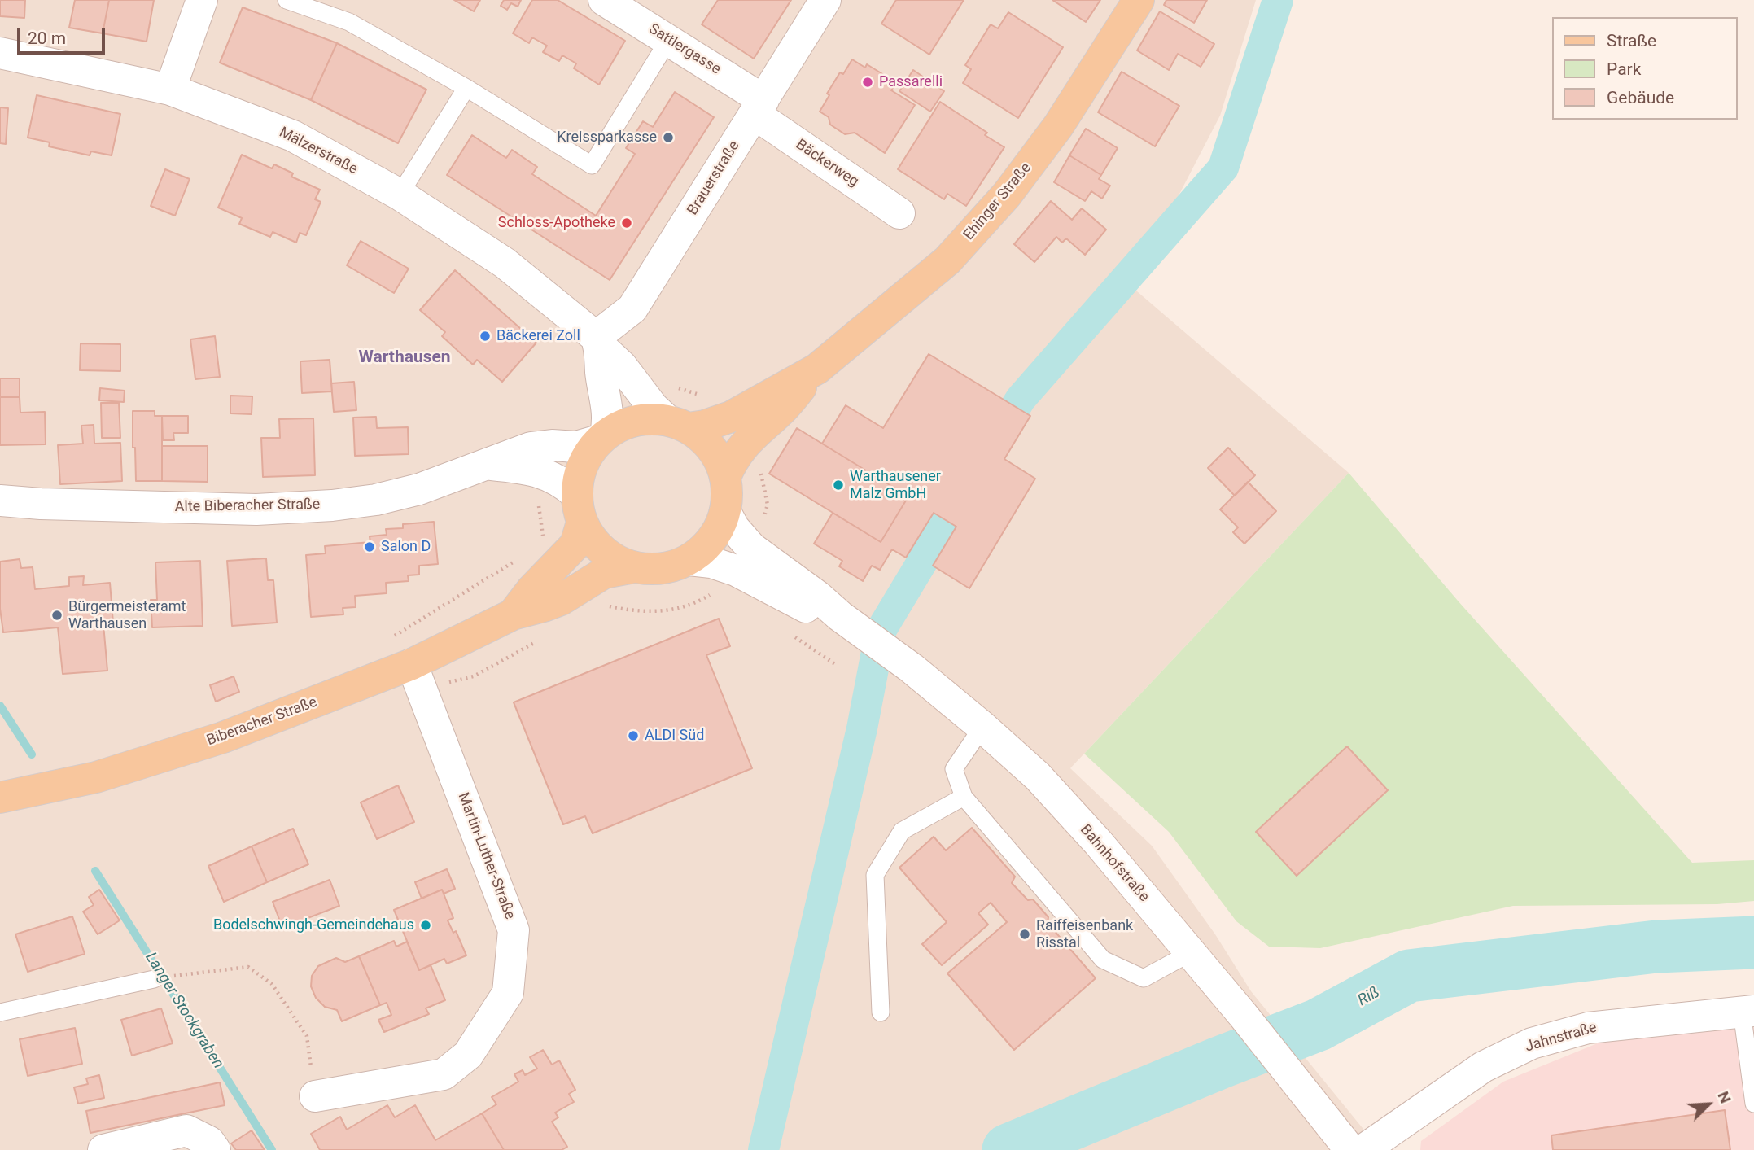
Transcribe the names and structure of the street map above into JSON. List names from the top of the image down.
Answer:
{
  "streets": {
    "main road": ["Ehinger Straße", "Biberacher Straße"],
    "street": [
      "Sattlergasse",
      "Mälzerstraße",
      "Bäckerweg",
      "Brauerstraße",
      "Alte Biberacher Straße",
      "Martin-Luther-Straße",
      "Bahnhofstraße",
      "Jahnstraße"
    ]
  },
  "crossings": [
    ["Sattlergasse", "Bäckerweg"],
    ["Sattlergasse", "Brauerstraße"],
    ["Mälzerstraße", "Brauerstraße"],
    ["Bäckerweg", "Brauerstraße"],
    ["Ehinger Straße", "Alte Biberacher Straße"],
    ["Ehinger Straße", "Biberacher Straße"],
    ["Ehinger Straße", "Bahnhofstraße"],
    ["Alte Biberacher Straße", "Biberacher Straße"],
    ["Alte Biberacher Straße", "Bahnhofstraße"],
    ["Biberacher Straße", "Martin-Luther-Straße"],
    ["Biberacher Straße", "Bahnhofstraße"]
  ],
  "districts": ["Warthausen"],
  "water": ["Riß", "Langer Stockgraben"],
  "places": [
    "Passarelli",
    "Kreissparkasse",
    "Schloss-Apotheke",
    "Bäckerei Zoll",
    "Warthausener Malz GmbH",
    "Salon D",
    "Bürgermeisteramt Warthausen",
    "ALDI Süd",
    "Bodelschwingh-Gemeindehaus",
    "Raiffeisenbank Risstal"
  ],
  "legend": ["Straße", "Park", "Gebäude"],
  "scale_bar": "20 m",
  "north": "top right"
}
